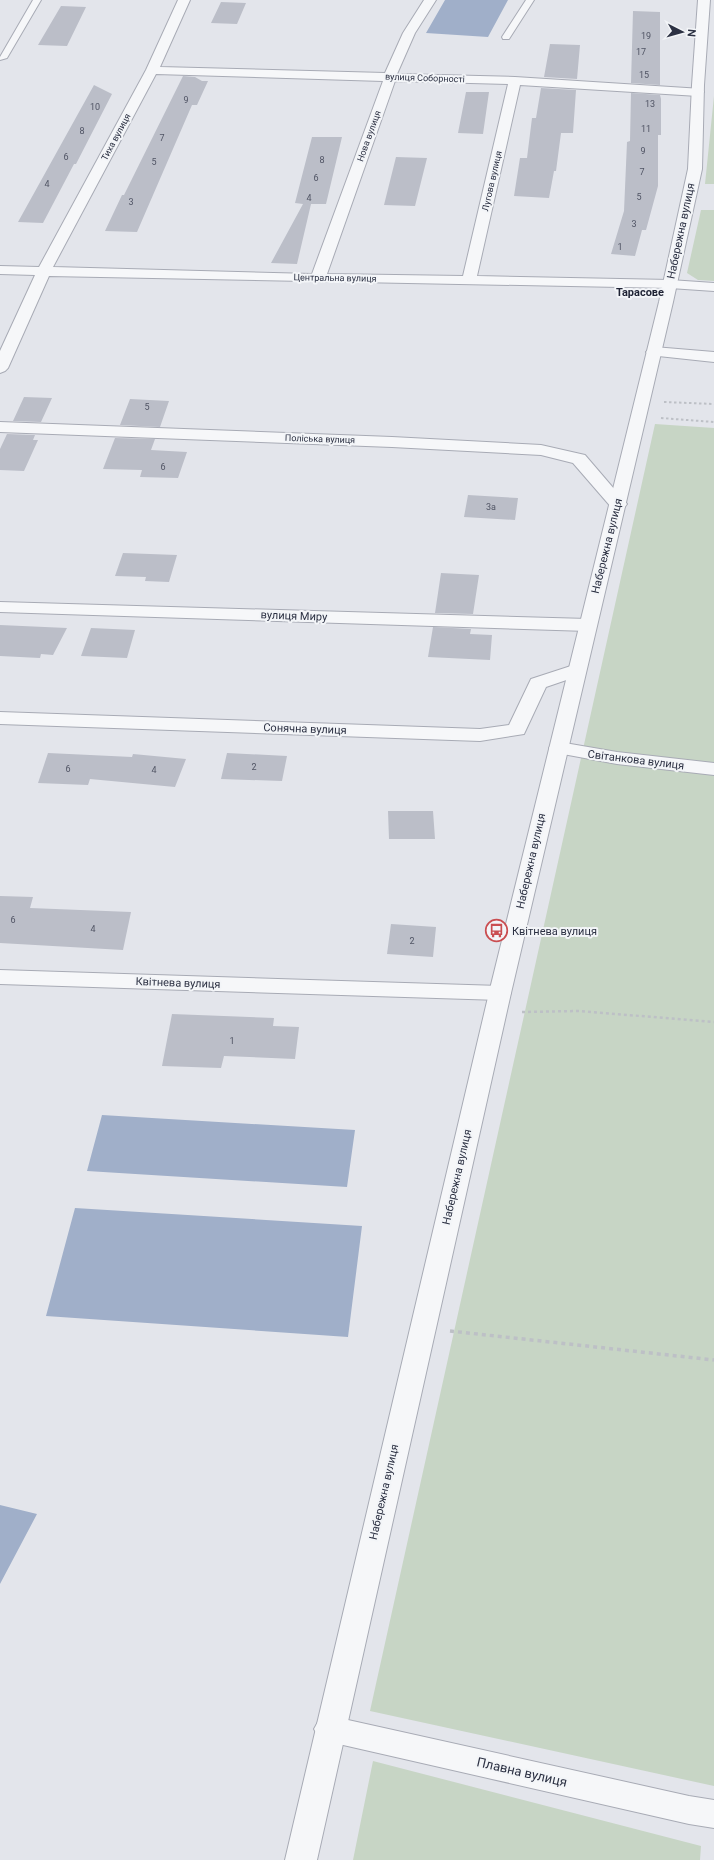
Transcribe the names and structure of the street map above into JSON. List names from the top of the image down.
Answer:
{
  "streets": {
    "street": [
      "вулиця Соборності",
      "Нова вулиця",
      "Тиха вулиця",
      "Лугова вулиця",
      "Набережна вулиця",
      "Центральна вулиця",
      "Поліська вулиця",
      "вулиця Миру",
      "Сонячна вулиця",
      "Світанкова вулиця",
      "Квітнева вулиця",
      "Плавна вулиця"
    ]
  },
  "crossings": [
    ["вулиця Соборності", "Нова вулиця"],
    ["вулиця Соборності", "Тиха вулиця"],
    ["вулиця Соборності", "Лугова вулиця"],
    ["вулиця Соборності", "Набережна вулиця"],
    ["Нова вулиця", "Центральна вулиця"],
    ["Тиха вулиця", "Центральна вулиця"],
    ["Лугова вулиця", "Центральна вулиця"],
    ["Набережна вулиця", "Центральна вулиця"],
    ["Набережна вулиця", "Поліська вулиця"],
    ["Набережна вулиця", "вулиця Миру"],
    ["Набережна вулиця", "Сонячна вулиця"],
    ["Набережна вулиця", "Світанкова вулиця"],
    ["Набережна вулиця", "Квітнева вулиця"],
    ["Набережна вулиця", "Плавна вулиця"]
  ],
  "districts": ["Тарасове"],
  "places": {
    "bus stop": ["Квітнева вулиця"]
  },
  "house_numbers": [
    "19",
    "17",
    "15",
    "9",
    "13",
    "10",
    "11",
    "8",
    "7",
    "9",
    "6",
    "8",
    "5",
    "7",
    "6",
    "4",
    "5",
    "4",
    "3",
    "3",
    "1",
    "5",
    "6",
    "3а",
    "2",
    "6",
    "4",
    "6",
    "4",
    "2",
    "1"
  ],
  "north": "right"
}
